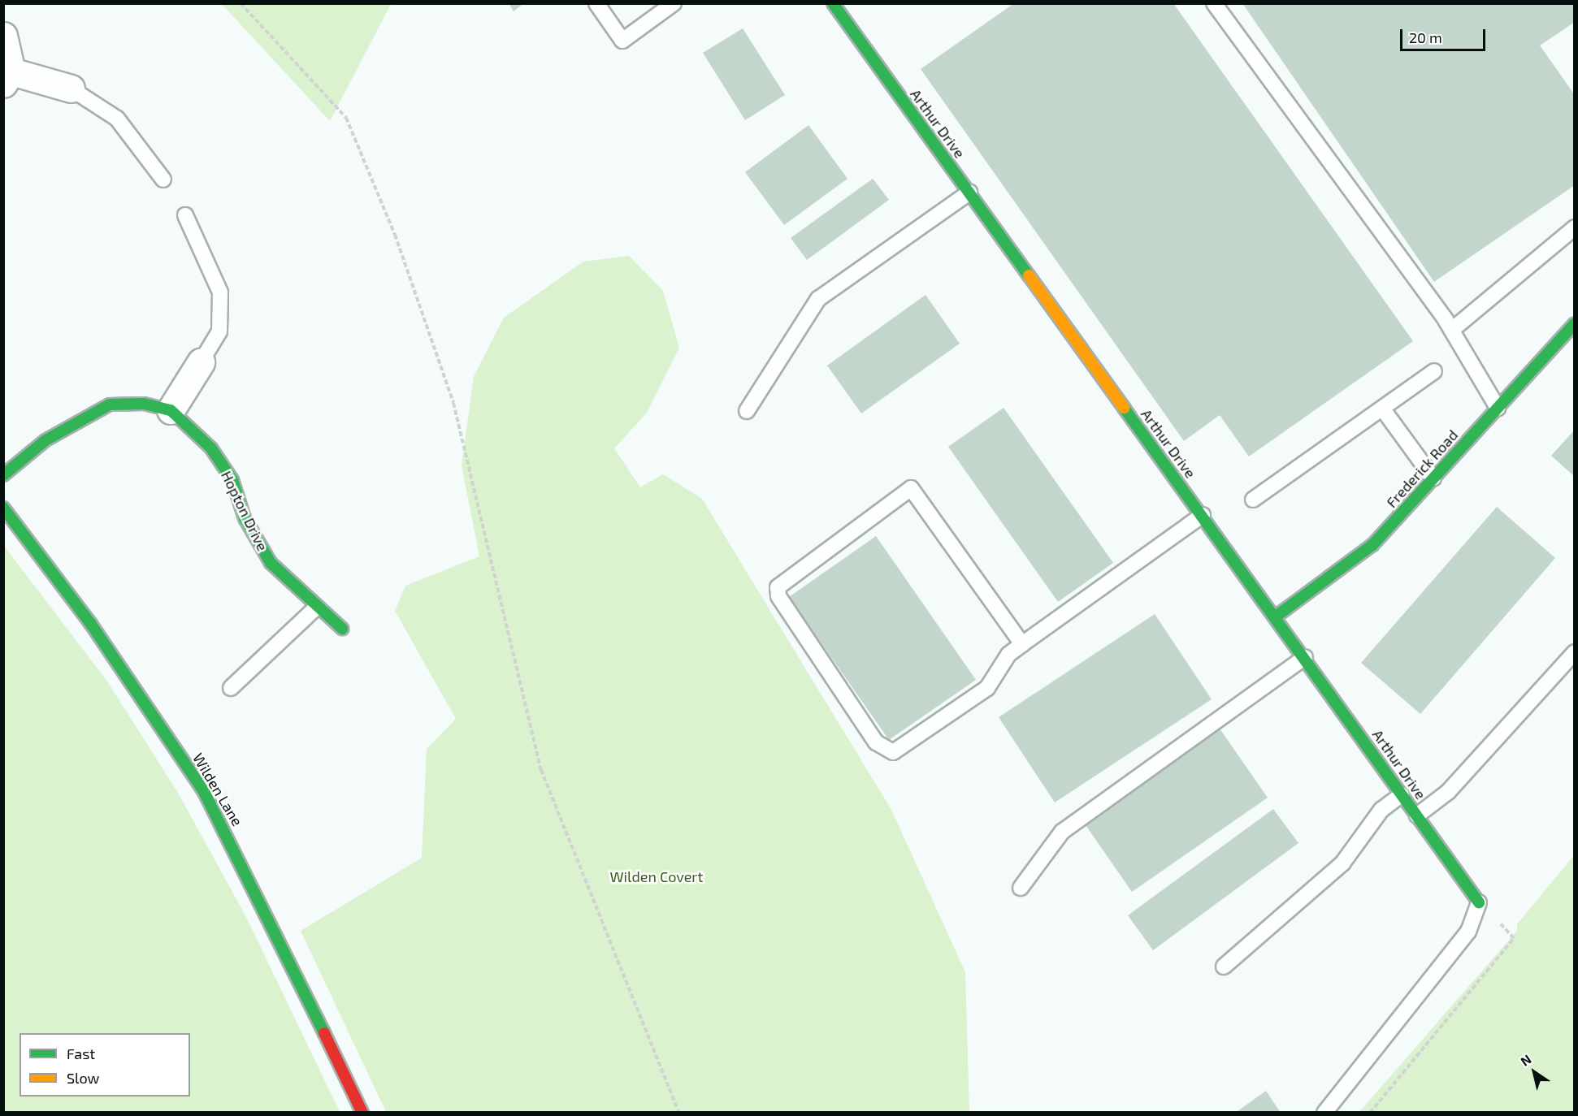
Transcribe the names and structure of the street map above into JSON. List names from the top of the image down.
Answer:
{
  "streets": {
    "street": [
      "Arthur Drive",
      "Frederick Road",
      "Hopton Drive",
      "Wilden Lane"
    ]
  },
  "crossings": [
    ["Arthur Drive", "Frederick Road"]
  ],
  "parks": ["Wilden Covert"],
  "legend": ["Fast", "Slow"],
  "scale_bar": "20 m",
  "north": "top left"
}
